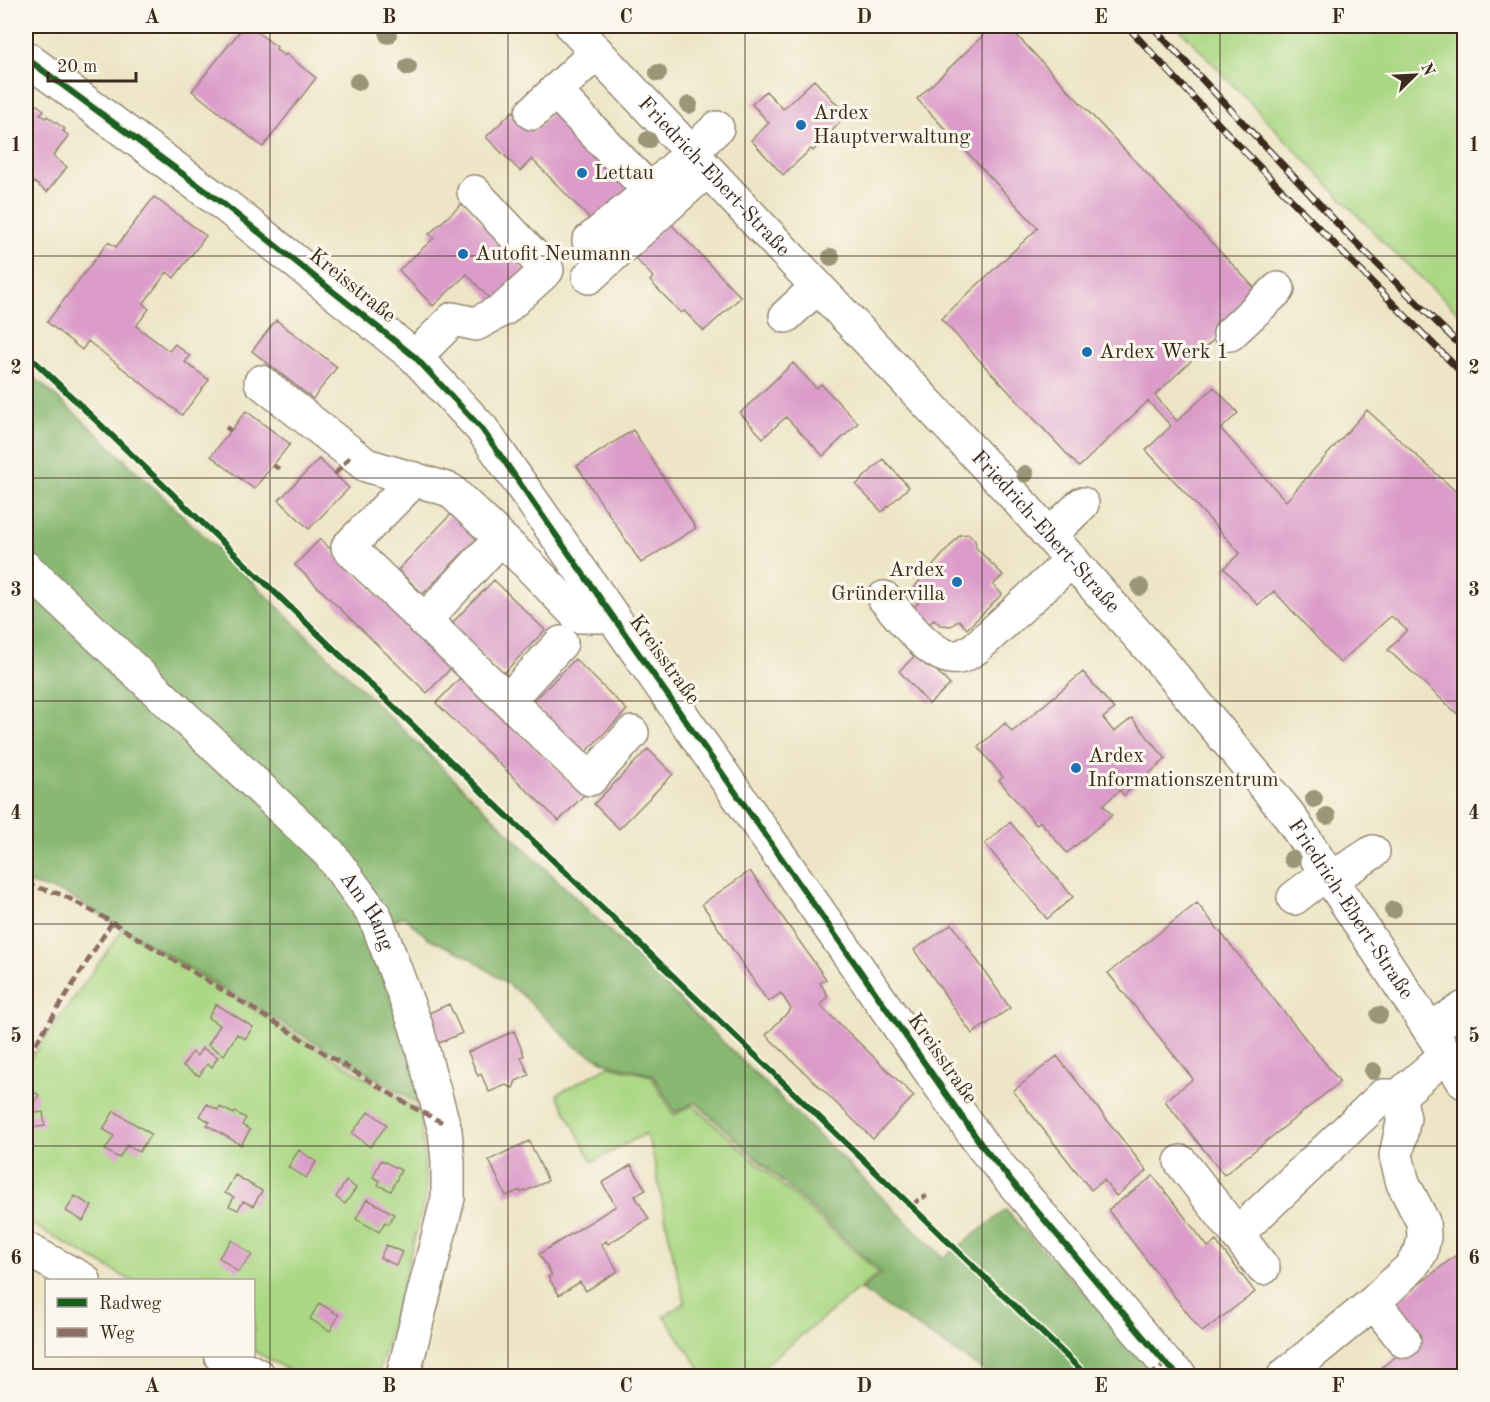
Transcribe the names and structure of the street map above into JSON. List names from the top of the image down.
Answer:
{
  "streets": {
    "street": ["Friedrich-Ebert-Straße", "Kreisstraße", "Am Hang"]
  },
  "places": [
    "Ardex Hauptverwaltung",
    "Lettau",
    "Autofit Neumann",
    "Ardex Werk 1",
    "Ardex Gründervilla",
    "Ardex Informationszentrum"
  ],
  "legend": ["Radweg", "Weg"],
  "scale_bar": "20 m",
  "north": "top right",
  "grid": {
    "columns": [
      "A",
      "B",
      "C",
      "D",
      "E",
      "F"
    ],
    "rows": [
      "1",
      "2",
      "3",
      "4",
      "5",
      "6"
    ]
  }
}
